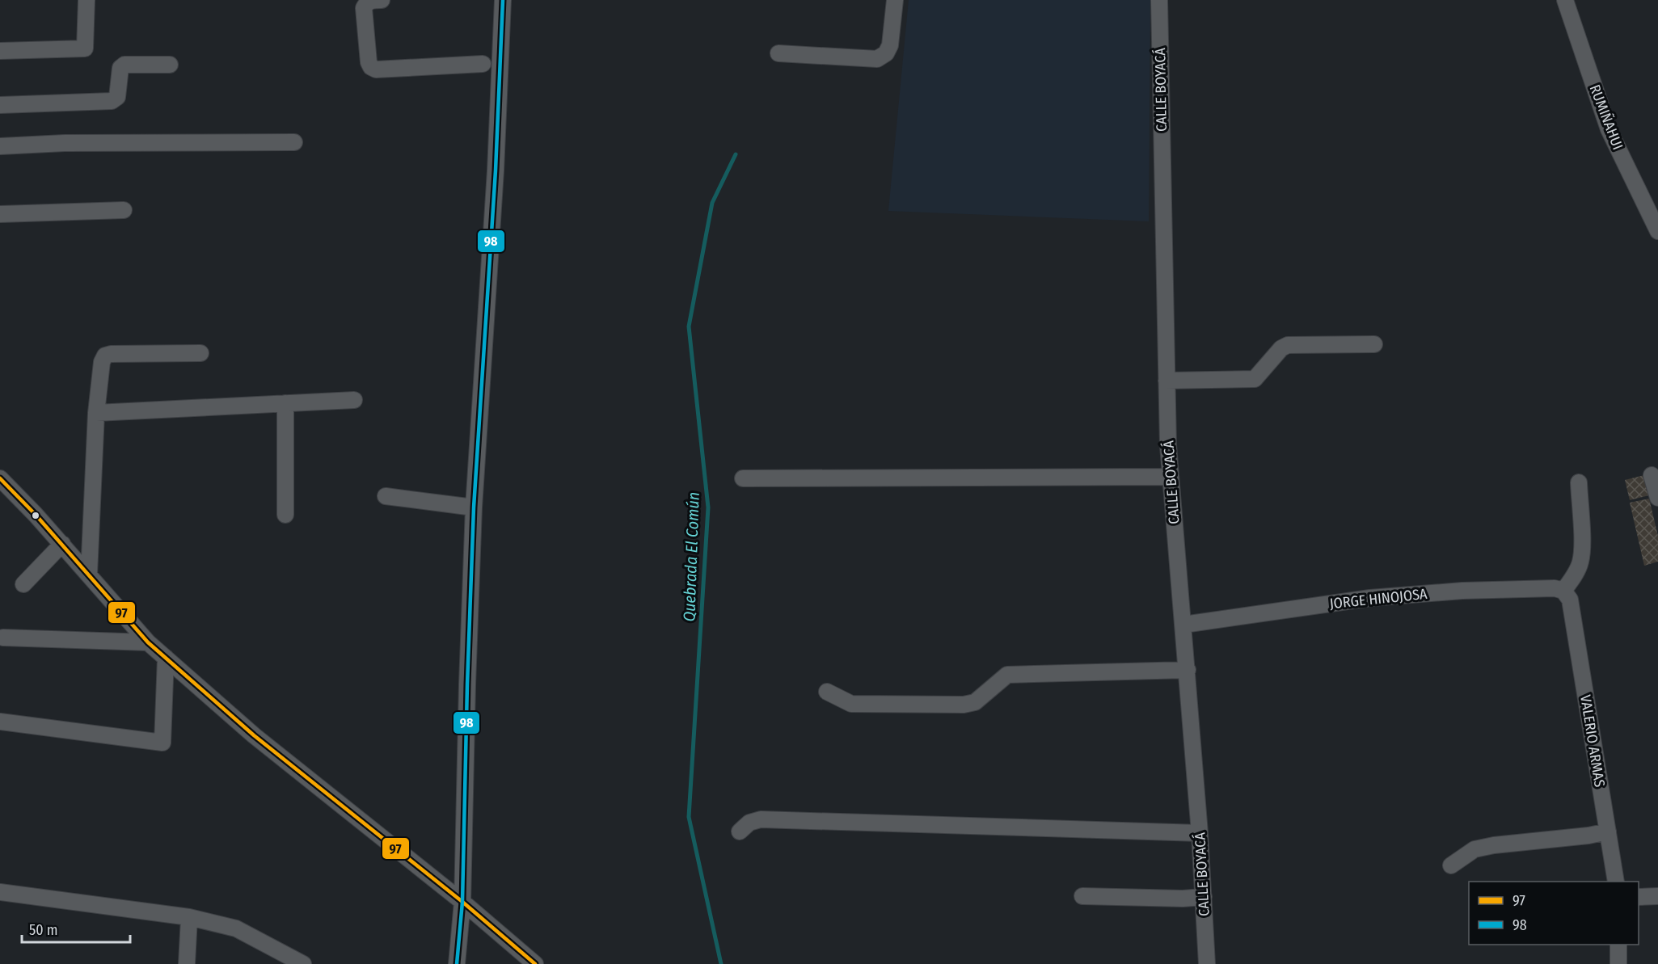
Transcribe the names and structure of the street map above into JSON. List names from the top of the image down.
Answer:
{
  "streets": {
    "street": [
      "CALLE BOYACÁ",
      "RUMIÑAHUI",
      "JORGE HINOJOSA",
      "VALERIO ARMAS"
    ]
  },
  "crossings": [
    ["CALLE BOYACÁ", "JORGE HINOJOSA"],
    ["JORGE HINOJOSA", "VALERIO ARMAS"]
  ],
  "water": ["Quebrada El Común"],
  "lines": ["transit line 98", "transit line 97"],
  "legend": ["97", "98"],
  "scale_bar": "50 m"
}
